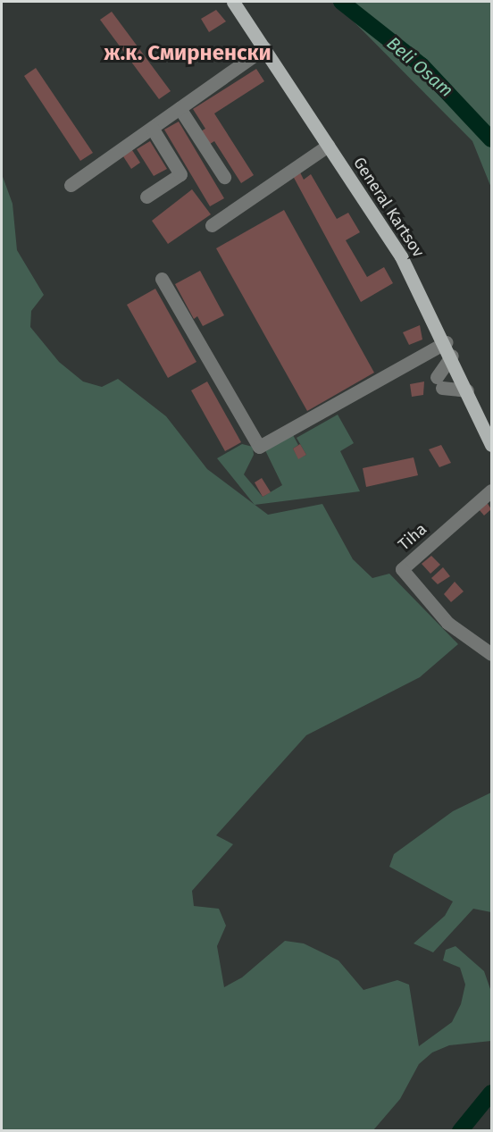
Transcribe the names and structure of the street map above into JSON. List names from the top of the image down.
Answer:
{
  "streets": {
    "main road": ["General Kartsov"],
    "street": ["Tiha"]
  },
  "districts": ["ж.к. Смирненски"],
  "water": ["Beli Osam"]
}
